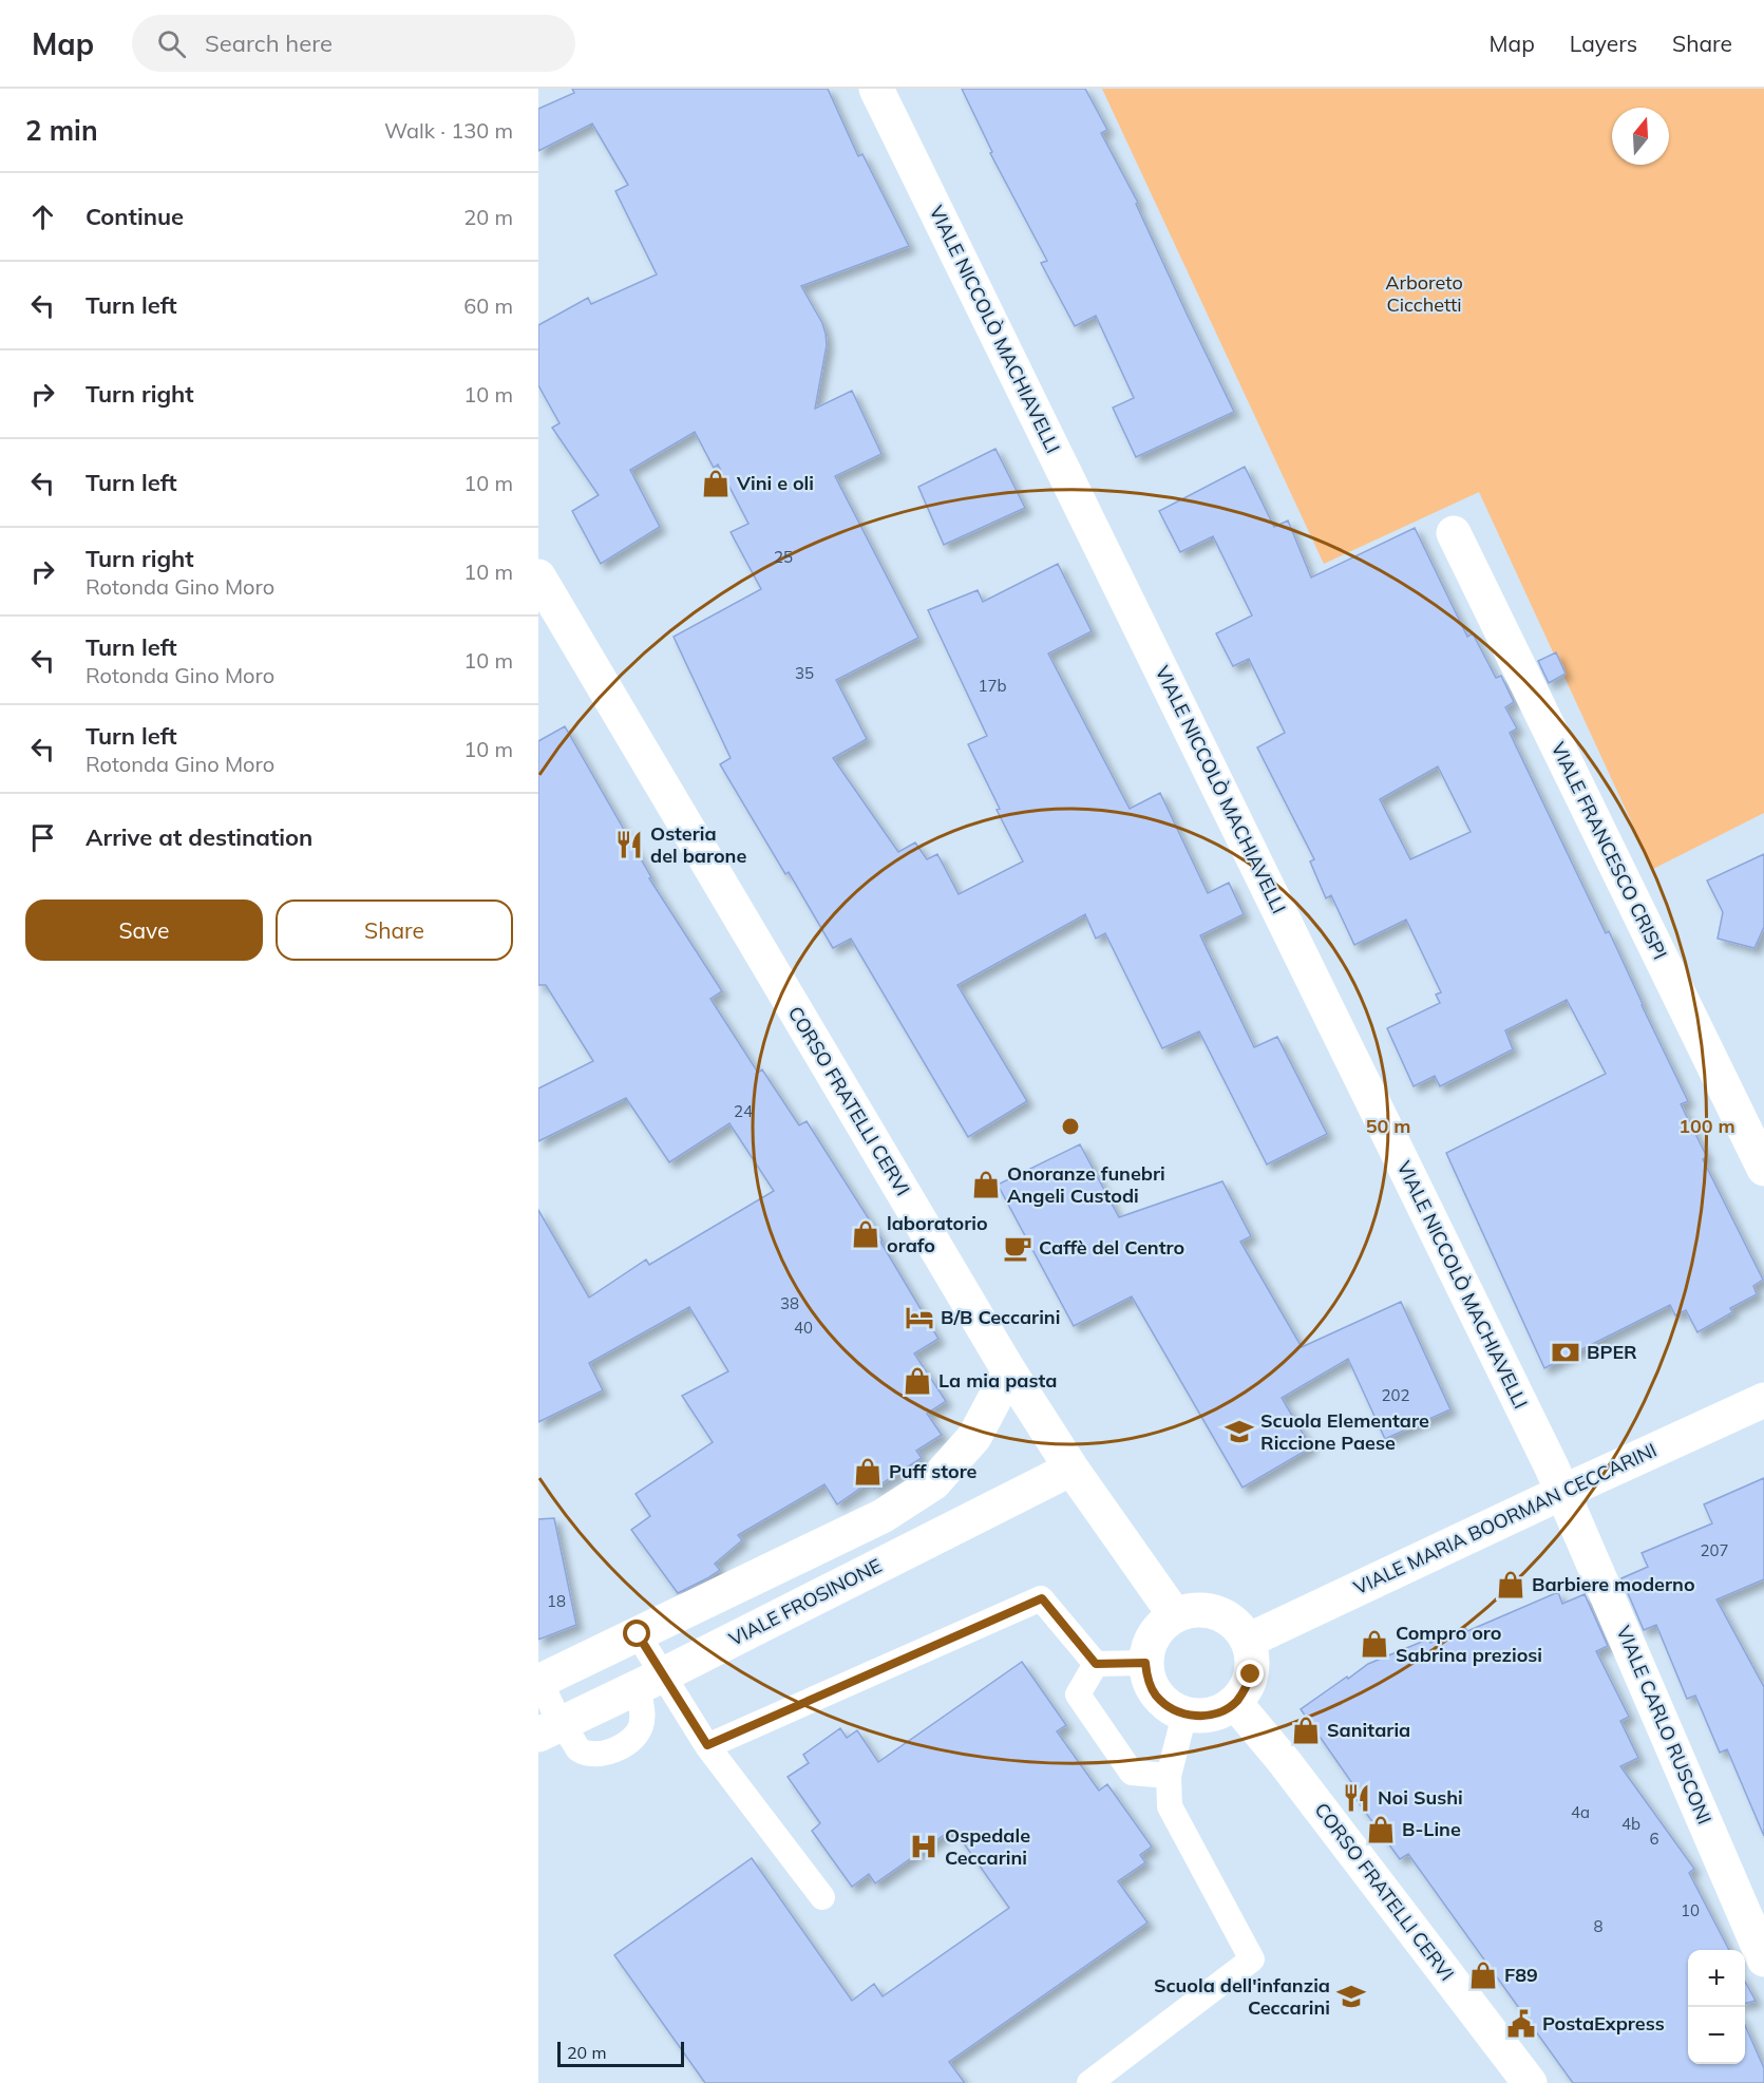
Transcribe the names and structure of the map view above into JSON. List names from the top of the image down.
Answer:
{
  "streets": {
    "street": [
      "VIALE NICCOLÒ MACHIAVELLI",
      "VIALE FRANCESCO CRISPI",
      "CORSO FRATELLI CERVI",
      "VIALE MARIA BOORMAN CECCARINI",
      "VIALE FROSINONE",
      "VIALE CARLO RUSCONI"
    ]
  },
  "crossings": [
    ["VIALE NICCOLÒ MACHIAVELLI", "VIALE MARIA BOORMAN CECCARINI"],
    ["VIALE NICCOLÒ MACHIAVELLI", "VIALE CARLO RUSCONI"],
    ["CORSO FRATELLI CERVI", "VIALE MARIA BOORMAN CECCARINI"],
    ["CORSO FRATELLI CERVI", "VIALE FROSINONE"],
    ["VIALE MARIA BOORMAN CECCARINI", "VIALE CARLO RUSCONI"]
  ],
  "parks": ["Arboreto Cicchetti"],
  "places": {
    "shop": [
      "Vini e oli",
      "Onoranze funebri Angeli Custodi",
      "laboratorio orafo",
      "La mia pasta",
      "Puff store",
      "Barbiere moderno",
      "Compro oro Sabrina preziosi",
      "Sanitaria",
      "B-Line",
      "F89"
    ],
    "restaurant": ["Osteria del barone", "Noi Sushi"],
    "cafe": ["Caffè del Centro"],
    "hotel": ["B/B Ceccarini"],
    "bank": ["BPER"],
    "school or university": ["Scuola Elementare Riccione Paese", "Scuola dell'infanzia Ceccarini"],
    "hospital": ["Ospedale Ceccarini"],
    "public building": ["PostaExpress"]
  },
  "house_numbers": [
    "25",
    "35",
    "17b",
    "24",
    "38",
    "40",
    "202",
    "207",
    "18",
    "4a",
    "4b",
    "6",
    "10",
    "8"
  ],
  "scale_bar": "20 m",
  "north": "top",
  "page": {
    "header": "Map",
    "search": "Search here",
    "nav": ["Map", "Layers", "Share"],
    "heading": ["2 min", "Walk · 130 m"],
    "list": [
      ["Continue", "20 m"],
      ["Turn left", "60 m"],
      ["Turn right", "10 m"],
      ["Turn left", "10 m"],
      ["Turn right", "Rotonda Gino Moro", "10 m"],
      ["Turn left", "Rotonda Gino Moro", "10 m"],
      ["Turn left", "Rotonda Gino Moro", "10 m"],
      "Arrive at destination"
    ],
    "buttons": ["Save", "Share"],
    "map_buttons": ["+", "−"],
    "scale": "20 m"
  },
  "rings": ["50 m", "100 m"]
}
